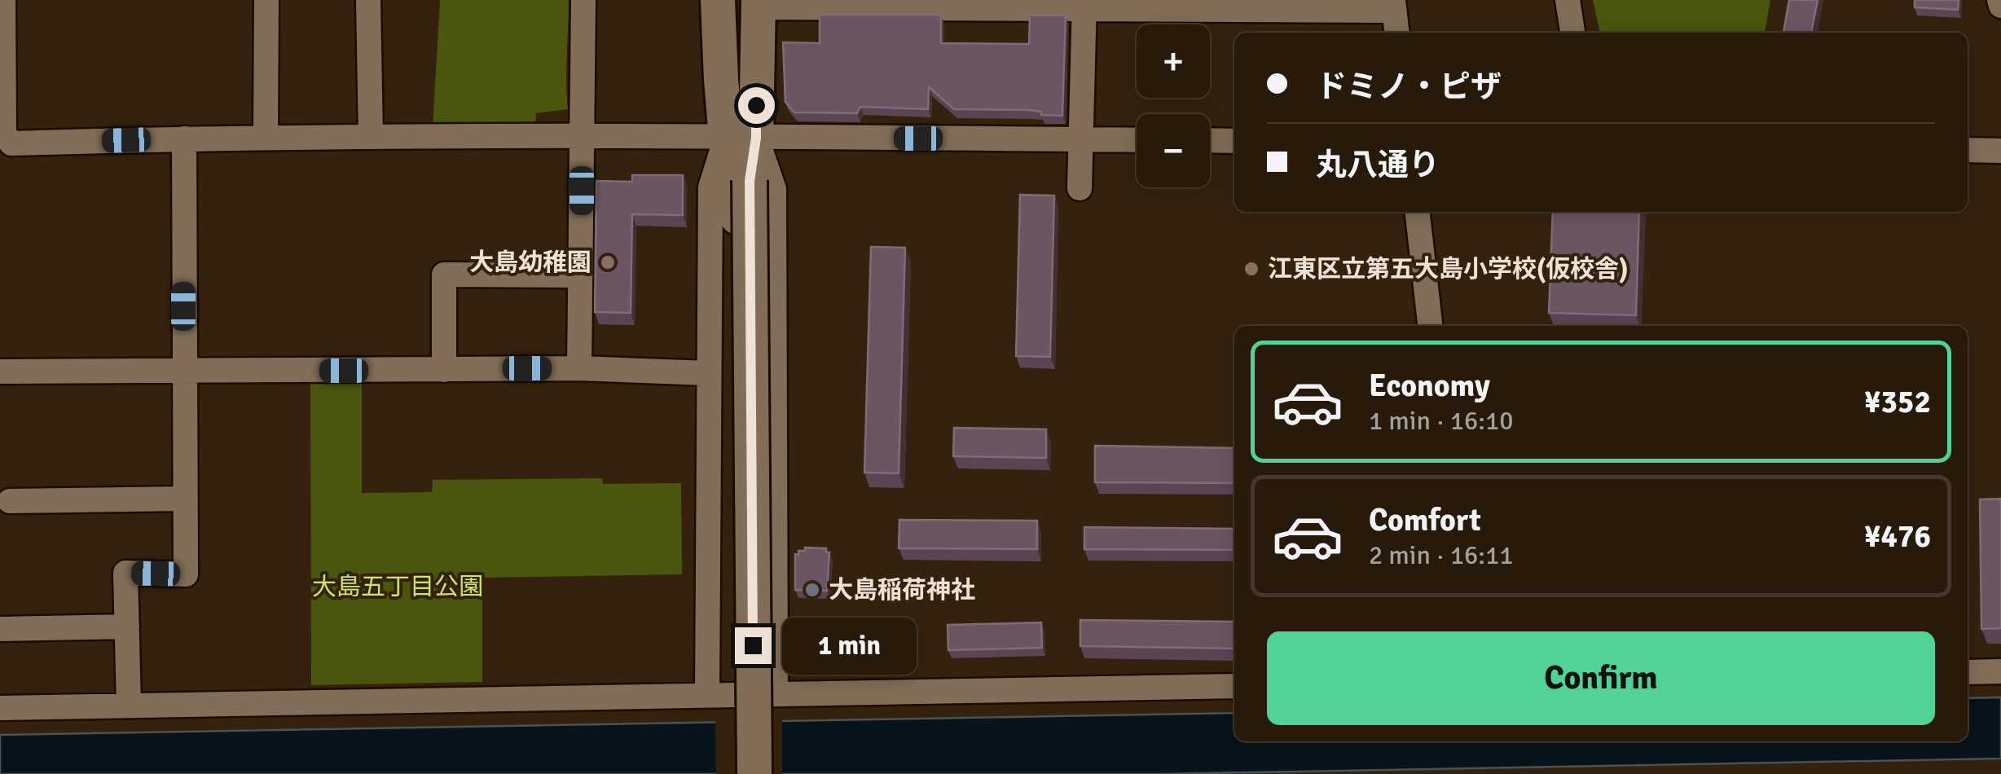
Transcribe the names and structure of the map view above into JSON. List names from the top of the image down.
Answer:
{
  "parks": ["大島五丁目公園"],
  "places": ["大島幼稚園", "江東区立第五大島小学校(仮校舎)", "大島稲荷神社"],
  "page": {
    "map_buttons": ["+", "−"],
    "banner": ["ドミノ・ピザ", "丸八通り"],
    "list": [
      {
        "name": "Economy",
        "note": "1 min · 16:10",
        "value": "¥352"
      },
      {
        "name": "Comfort",
        "note": "2 min · 16:11",
        "value": "¥476"
      }
    ],
    "buttons": "Confirm",
    "bubble": "1 min"
  }
}
